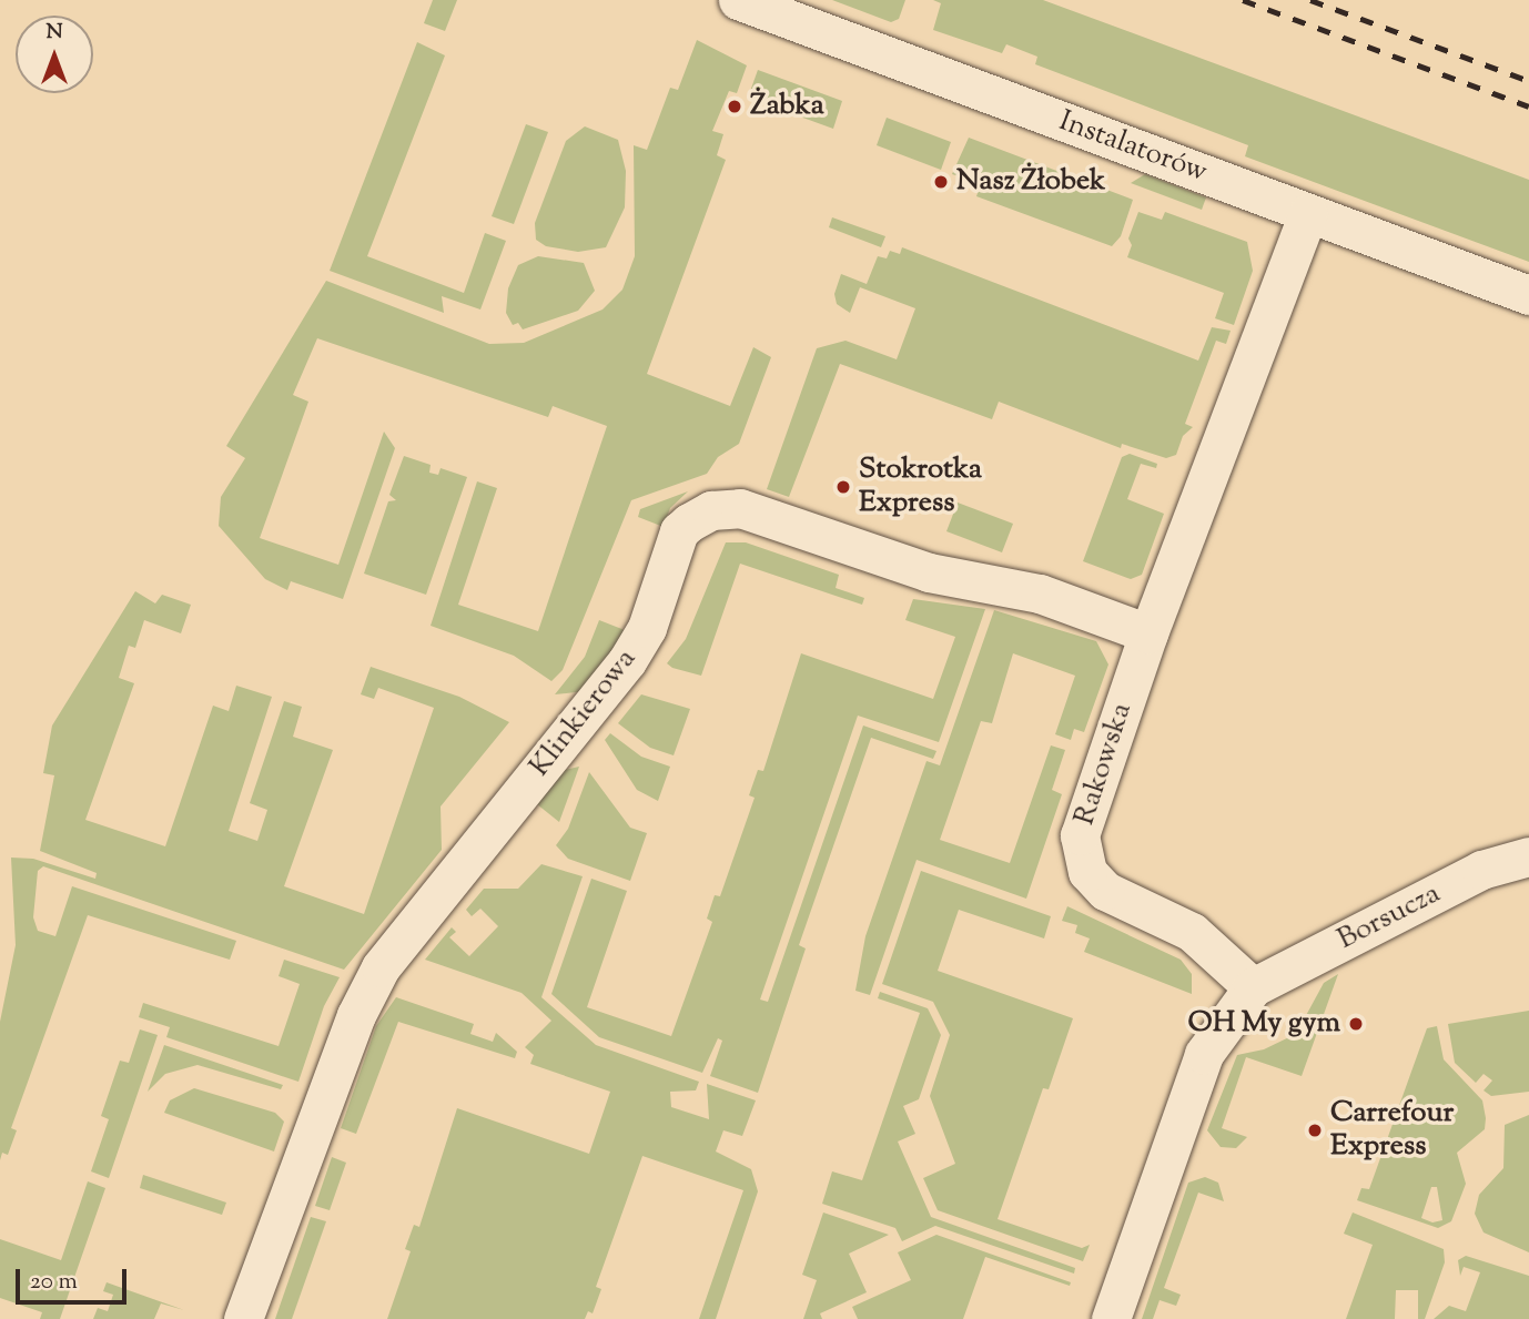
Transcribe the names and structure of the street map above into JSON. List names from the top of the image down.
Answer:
{
  "streets": {
    "street": [
      "Instalatorów",
      "Klinkierowa",
      "Rakowska",
      "Borsucza"
    ]
  },
  "crossings": [
    ["Instalatorów", "Rakowska"],
    ["Klinkierowa", "Rakowska"],
    ["Rakowska", "Borsucza"]
  ],
  "places": [
    "Żabka",
    "Nasz Żłobek",
    "Stokrotka Express",
    "OH My gym",
    "Carrefour Express"
  ],
  "scale_bar": "20 m",
  "north": "top"
}
